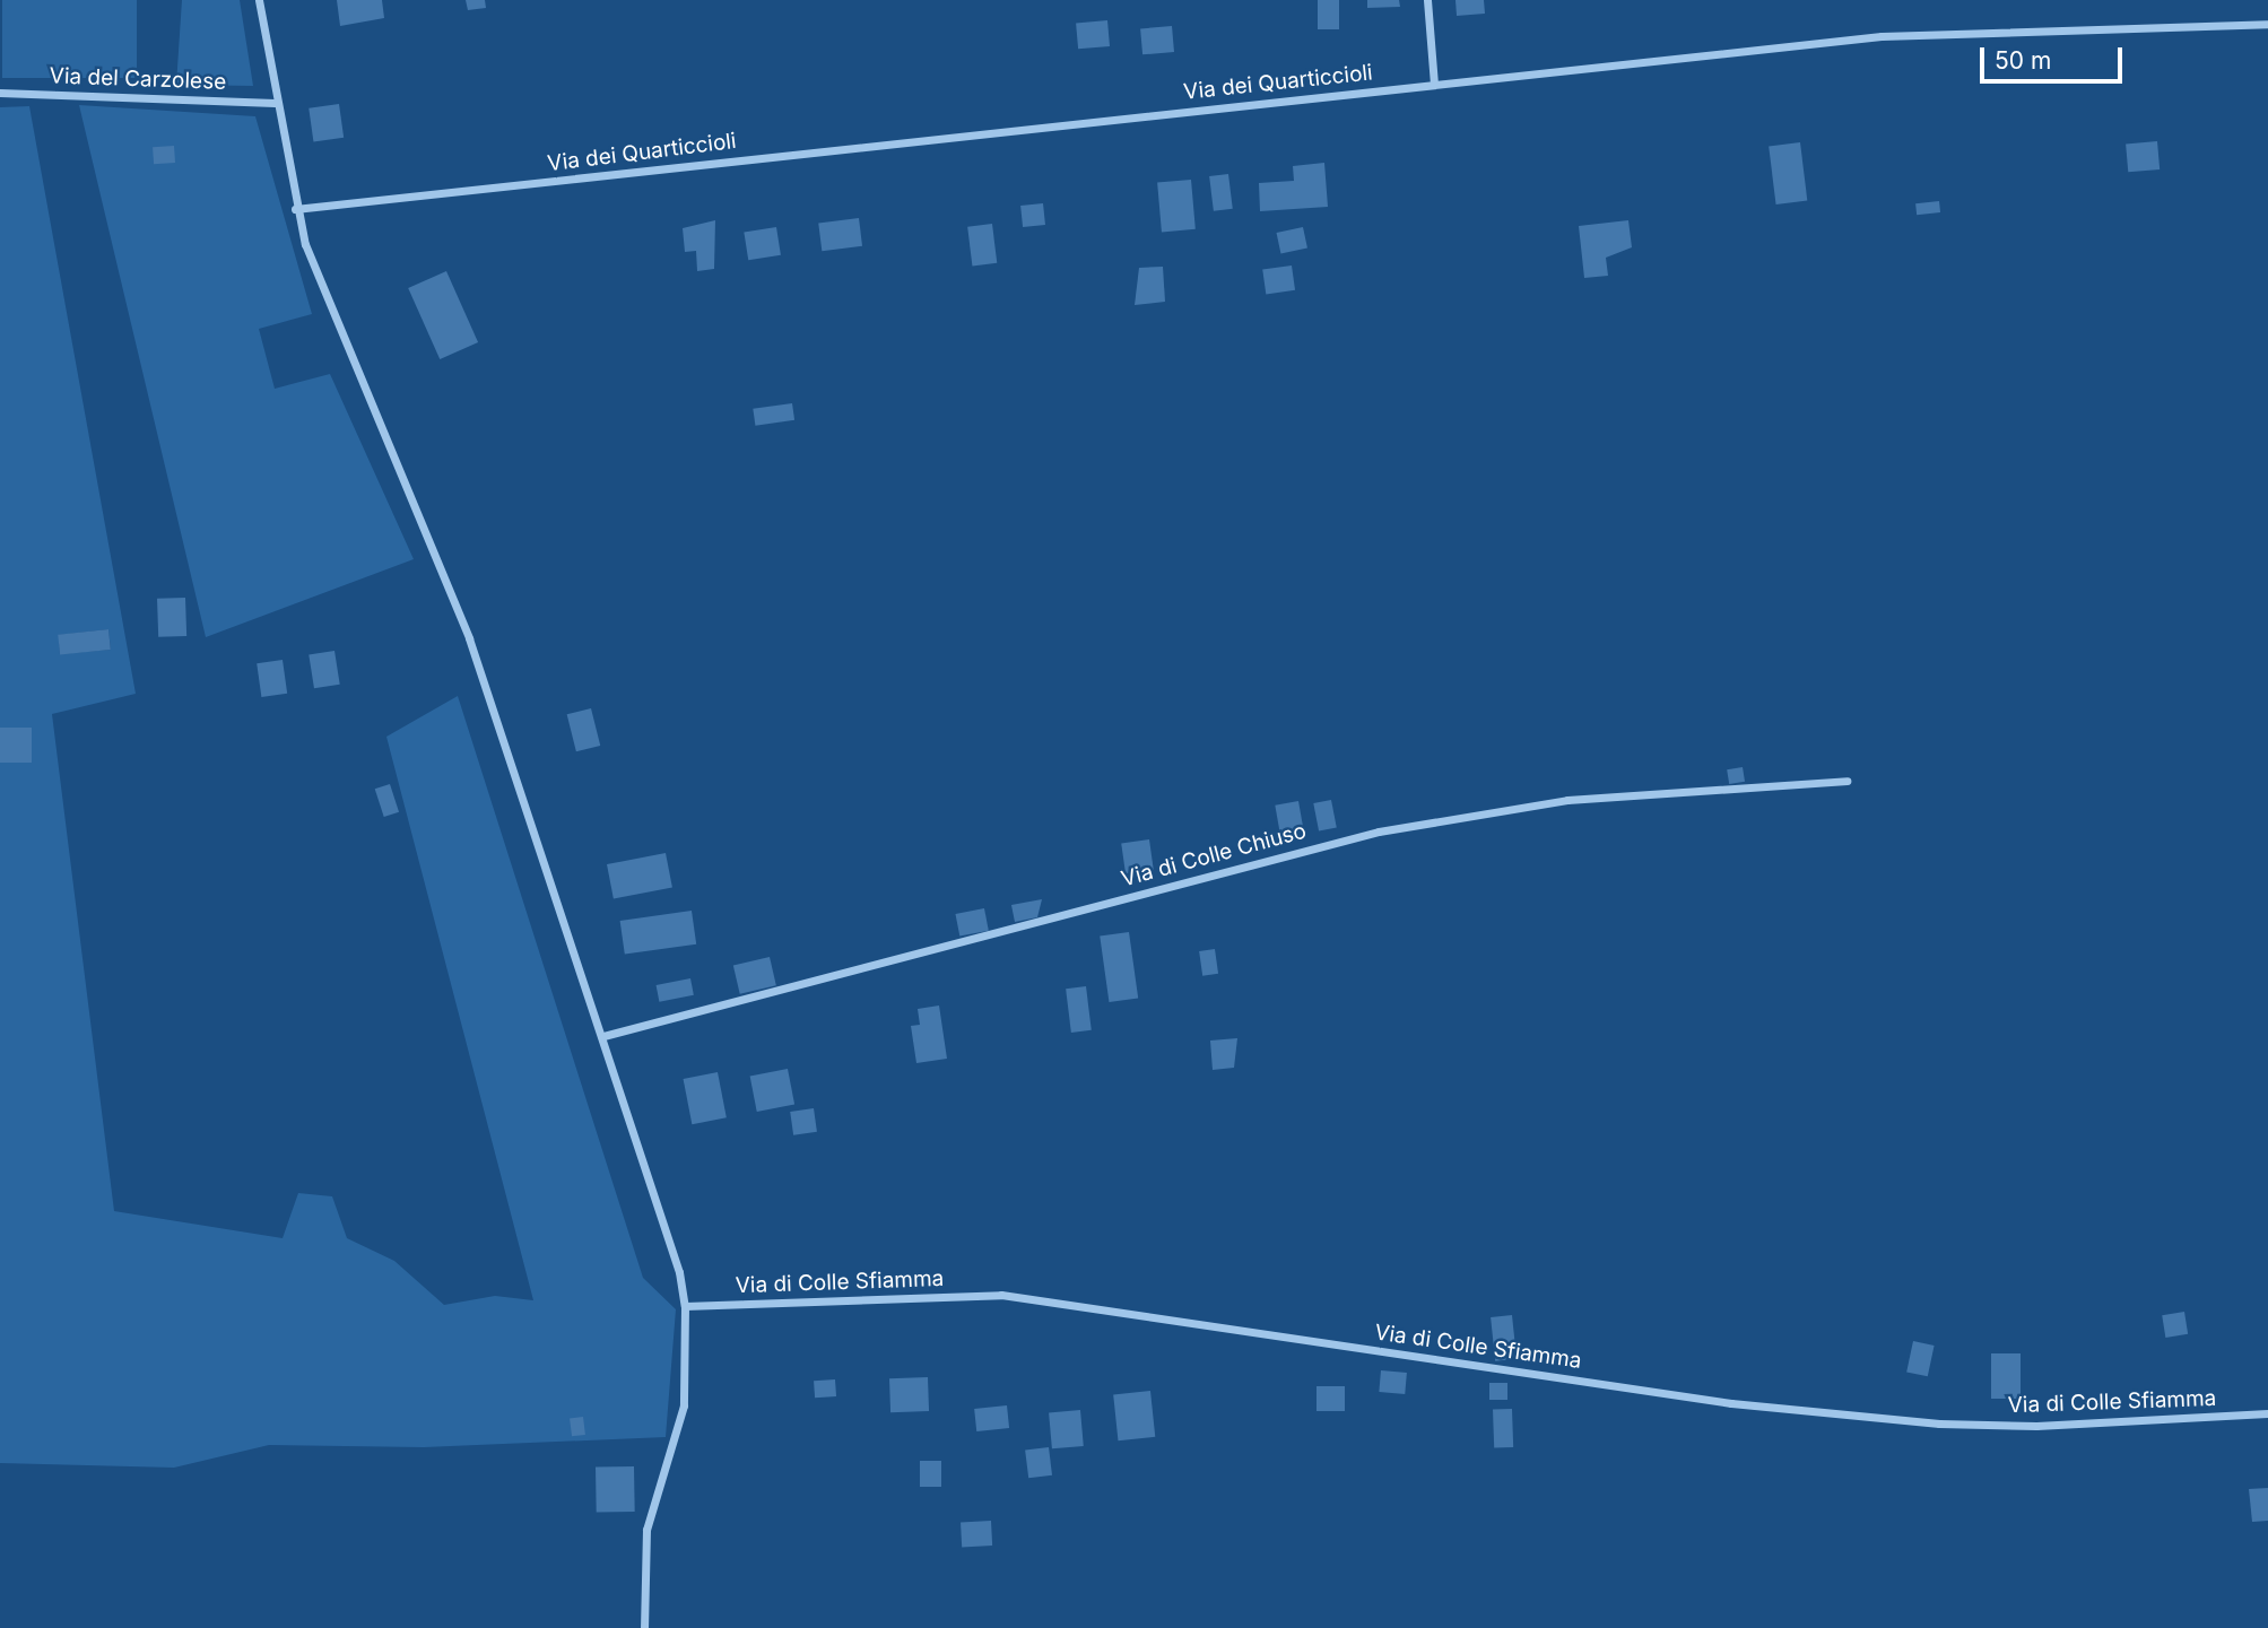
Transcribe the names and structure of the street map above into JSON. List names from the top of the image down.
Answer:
{
  "streets": {
    "street": [
      "Via del Carzolese",
      "Via dei Quarticcioli",
      "Via di Colle Chiuso",
      "Via di Colle Sfiamma"
    ]
  },
  "scale_bar": "50 m"
}
